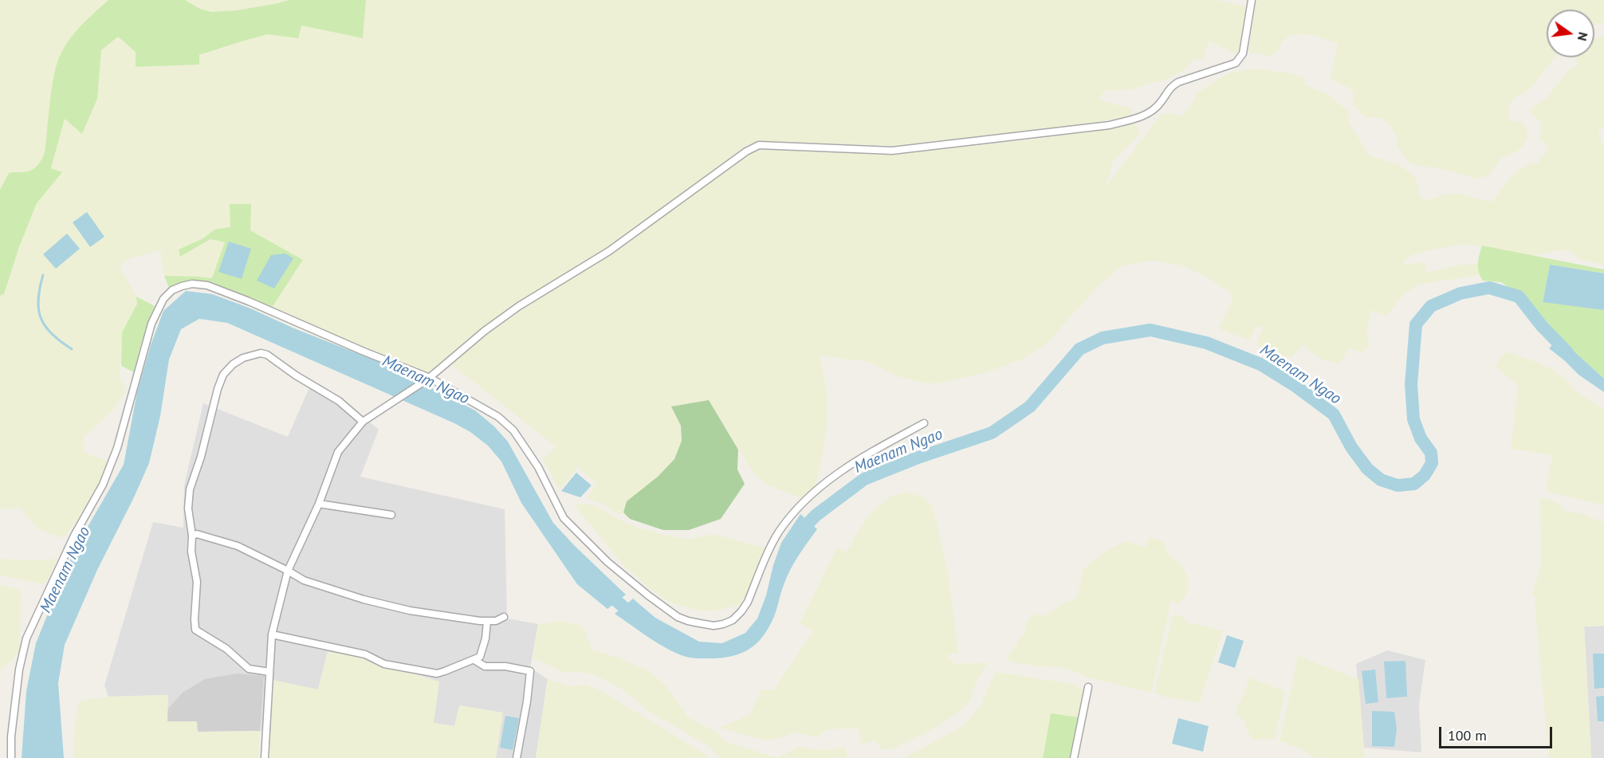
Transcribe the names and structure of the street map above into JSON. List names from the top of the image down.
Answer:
{
  "water": ["Maenam Ngao"],
  "scale_bar": "100 m",
  "north": "right"
}
